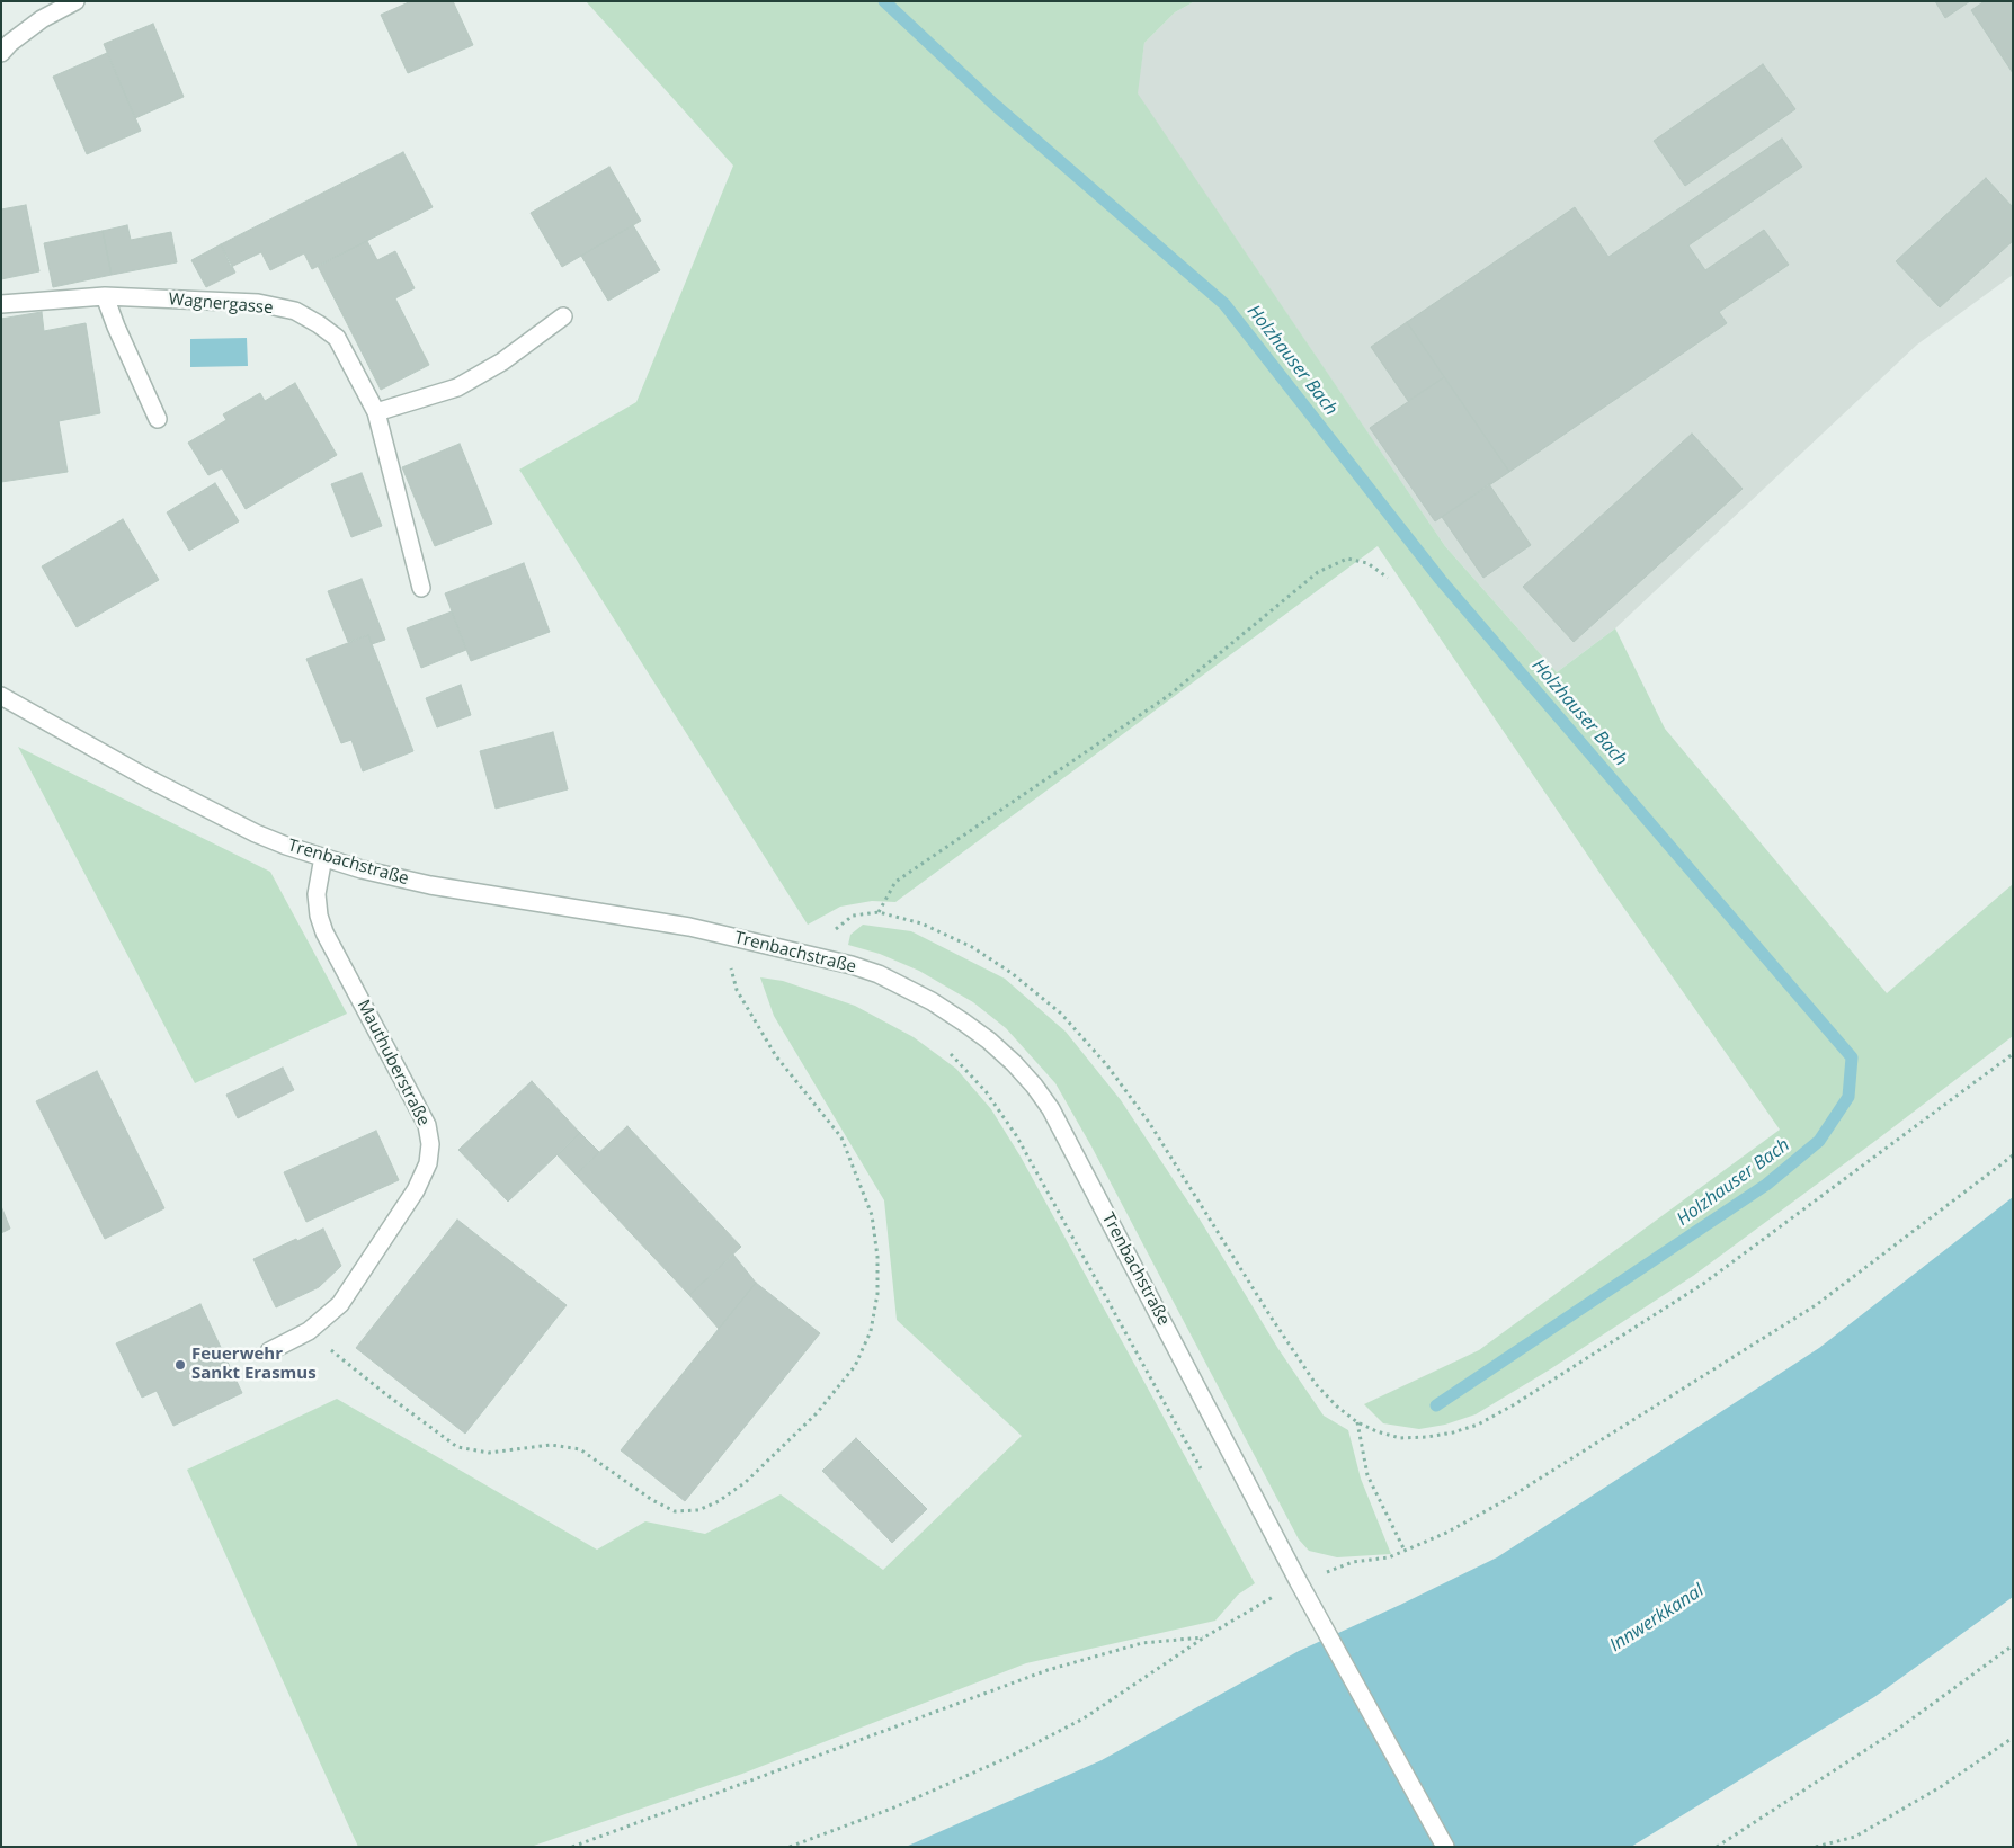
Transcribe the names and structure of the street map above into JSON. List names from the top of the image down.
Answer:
{
  "streets": {
    "street": ["Wagnergasse", "Trenbachstraße", "Mauthuberstraße"]
  },
  "crossings": [
    ["Trenbachstraße", "Mauthuberstraße"]
  ],
  "water": ["Holzhauser Bach", "Innwerkkanal"],
  "places": ["Feuerwehr Sankt Erasmus"]
}
